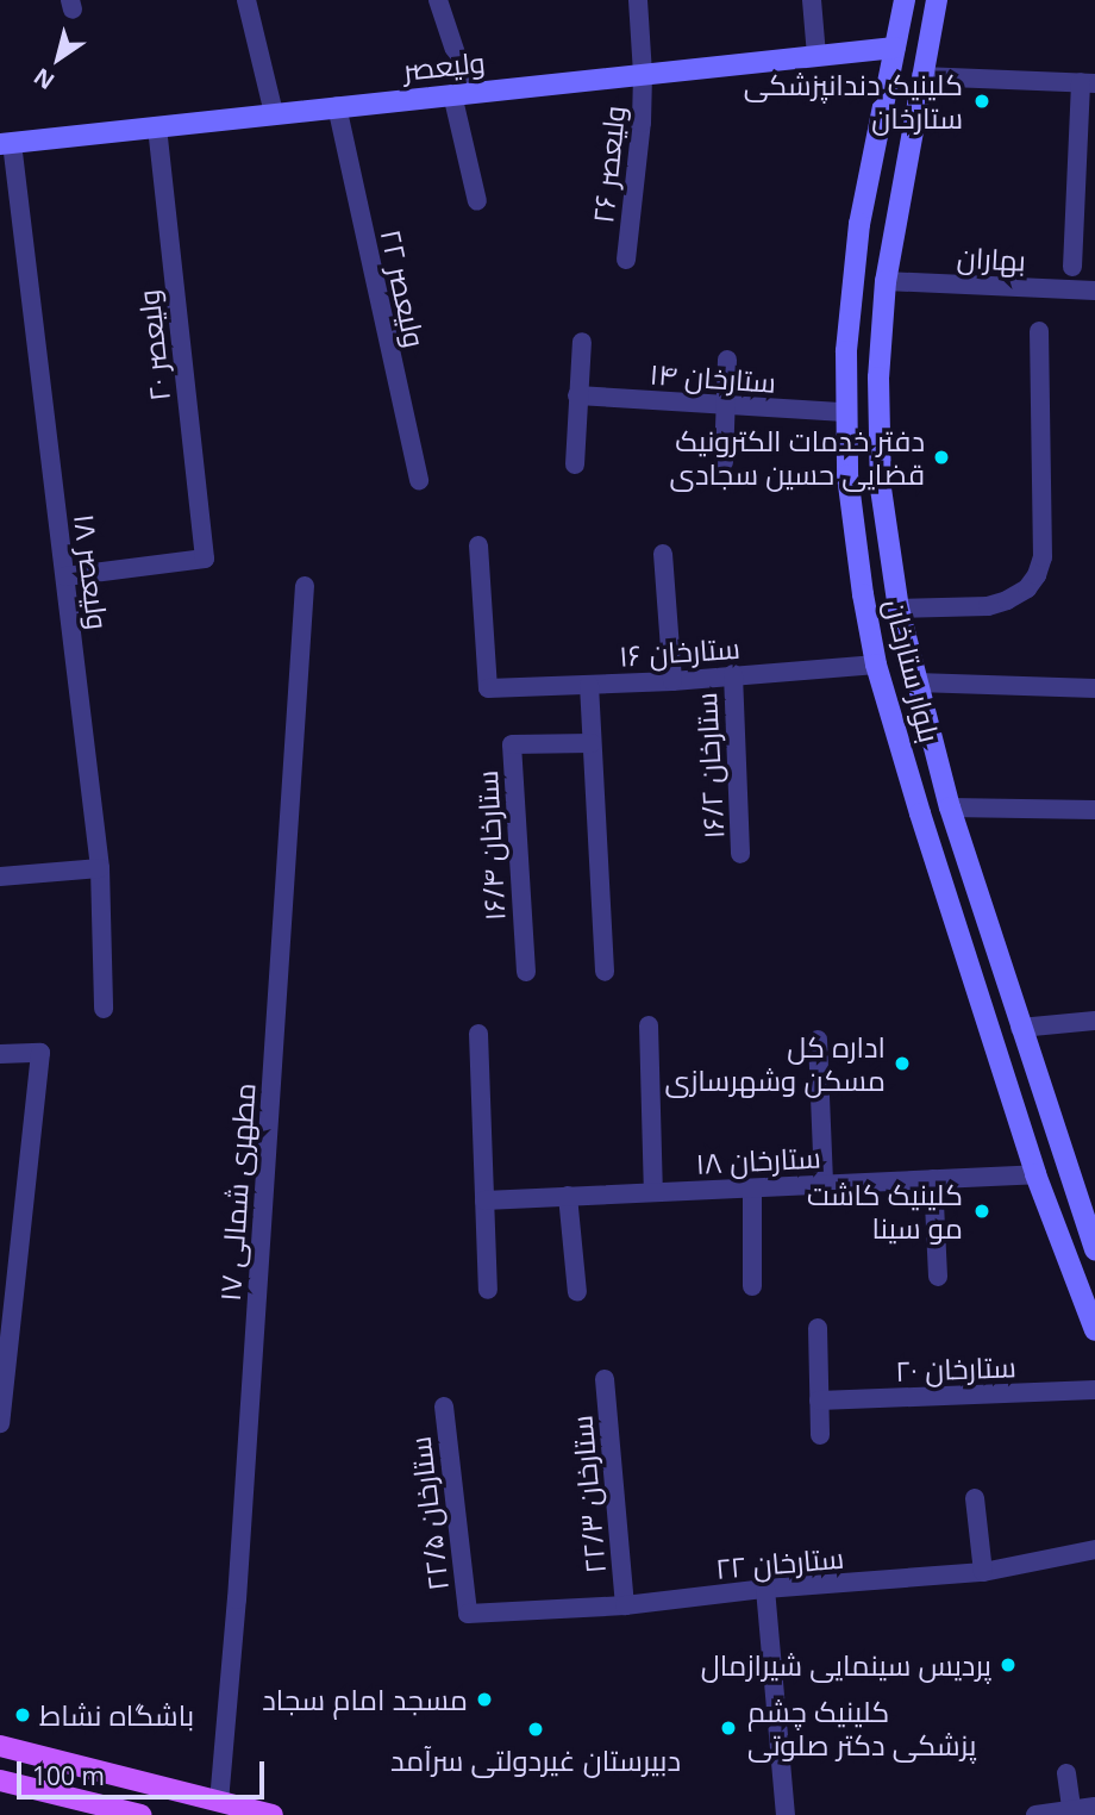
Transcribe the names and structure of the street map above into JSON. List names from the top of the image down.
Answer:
{
  "streets": {
    "main road": ["ولیعصر", "بلوار ستارخان"],
    "street": [
      "۲۶ ولیعصر",
      "بهاران",
      "۲۲ ولیعصر",
      "۲۰ ولیعصر",
      "۱۴ ستارخان",
      "۱۸ ولیعصر",
      "۱۶ ستارخان",
      "۱۶/۲ ستارخان",
      "۱۶/۴ ستارخان",
      "۱۸ ستارخان",
      "۱۷ مطهری شمالی",
      "۲۰ ستارخان",
      "۲۲/۳ ستارخان",
      "۲۲/۵ ستارخان",
      "۲۲ ستارخان"
    ]
  },
  "crossings": [
    ["ولیعصر", "۲۶ ولیعصر"],
    ["ولیعصر", "۲۲ ولیعصر"],
    ["ولیعصر", "۲۰ ولیعصر"],
    ["ولیعصر", "۱۸ ولیعصر"],
    ["ولیعصر", "بلوار ستارخان"],
    ["بهاران", "بلوار ستارخان"],
    ["۲۰ ولیعصر", "۱۸ ولیعصر"],
    ["۱۴ ستارخان", "بلوار ستارخان"],
    ["۱۶ ستارخان", "بلوار ستارخان"],
    ["۱۶ ستارخان", "۱۶/۲ ستارخان"],
    ["بلوار ستارخان", "۱۸ ستارخان"],
    ["۲۲/۳ ستارخان", "۲۲ ستارخان"],
    ["۲۲/۵ ستارخان", "۲۲ ستارخان"]
  ],
  "places": [
    "کلینیک دندانپزشکی ستارخان",
    "دفتر خدمات الکترونیک قضایی حسین سجادی",
    "اداره کل مسکن وشهرسازی",
    "کلینیک کاشت مو سینا",
    "پردیس سینمایی شیرازمال",
    "مسجد امام سجاد",
    "باشگاه نشاط",
    "کلینیک چشم پزشکی دکتر صلوتی",
    "دبیرستان غیردولتی سرآمد"
  ],
  "scale_bar": "100 m",
  "north": "bottom left"
}
